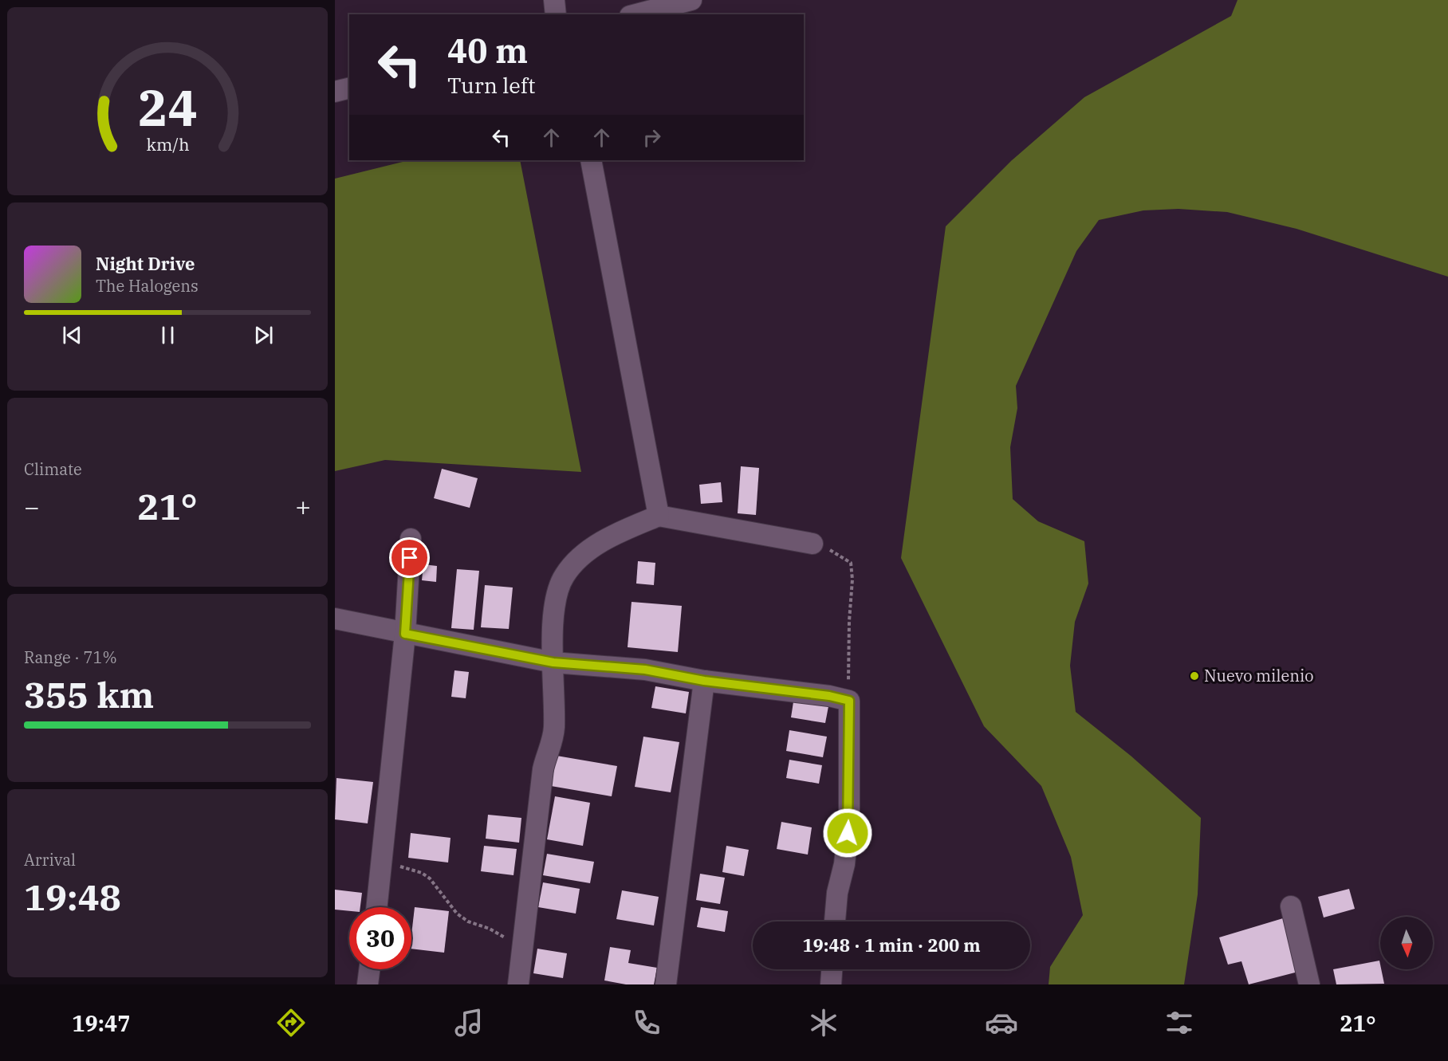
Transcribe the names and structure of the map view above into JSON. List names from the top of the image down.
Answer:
{
  "places": ["Nuevo milenio"],
  "north": "bottom",
  "page": {
    "turn": ["40 m", "Turn left"],
    "song": ["Night Drive", "The Halogens"],
    "tile": [
      "Climate",
      ["Range · 71%", "355 km"],
      ["Arrival", "19:48"]
    ],
    "heat": ["−", "21°", "+"],
    "limit": "30",
    "trip": "19:48 · 1 min · 200 m",
    "tabs": ["19:47", "21°"],
    "gauge": ["24", "km/h"]
  }
}
